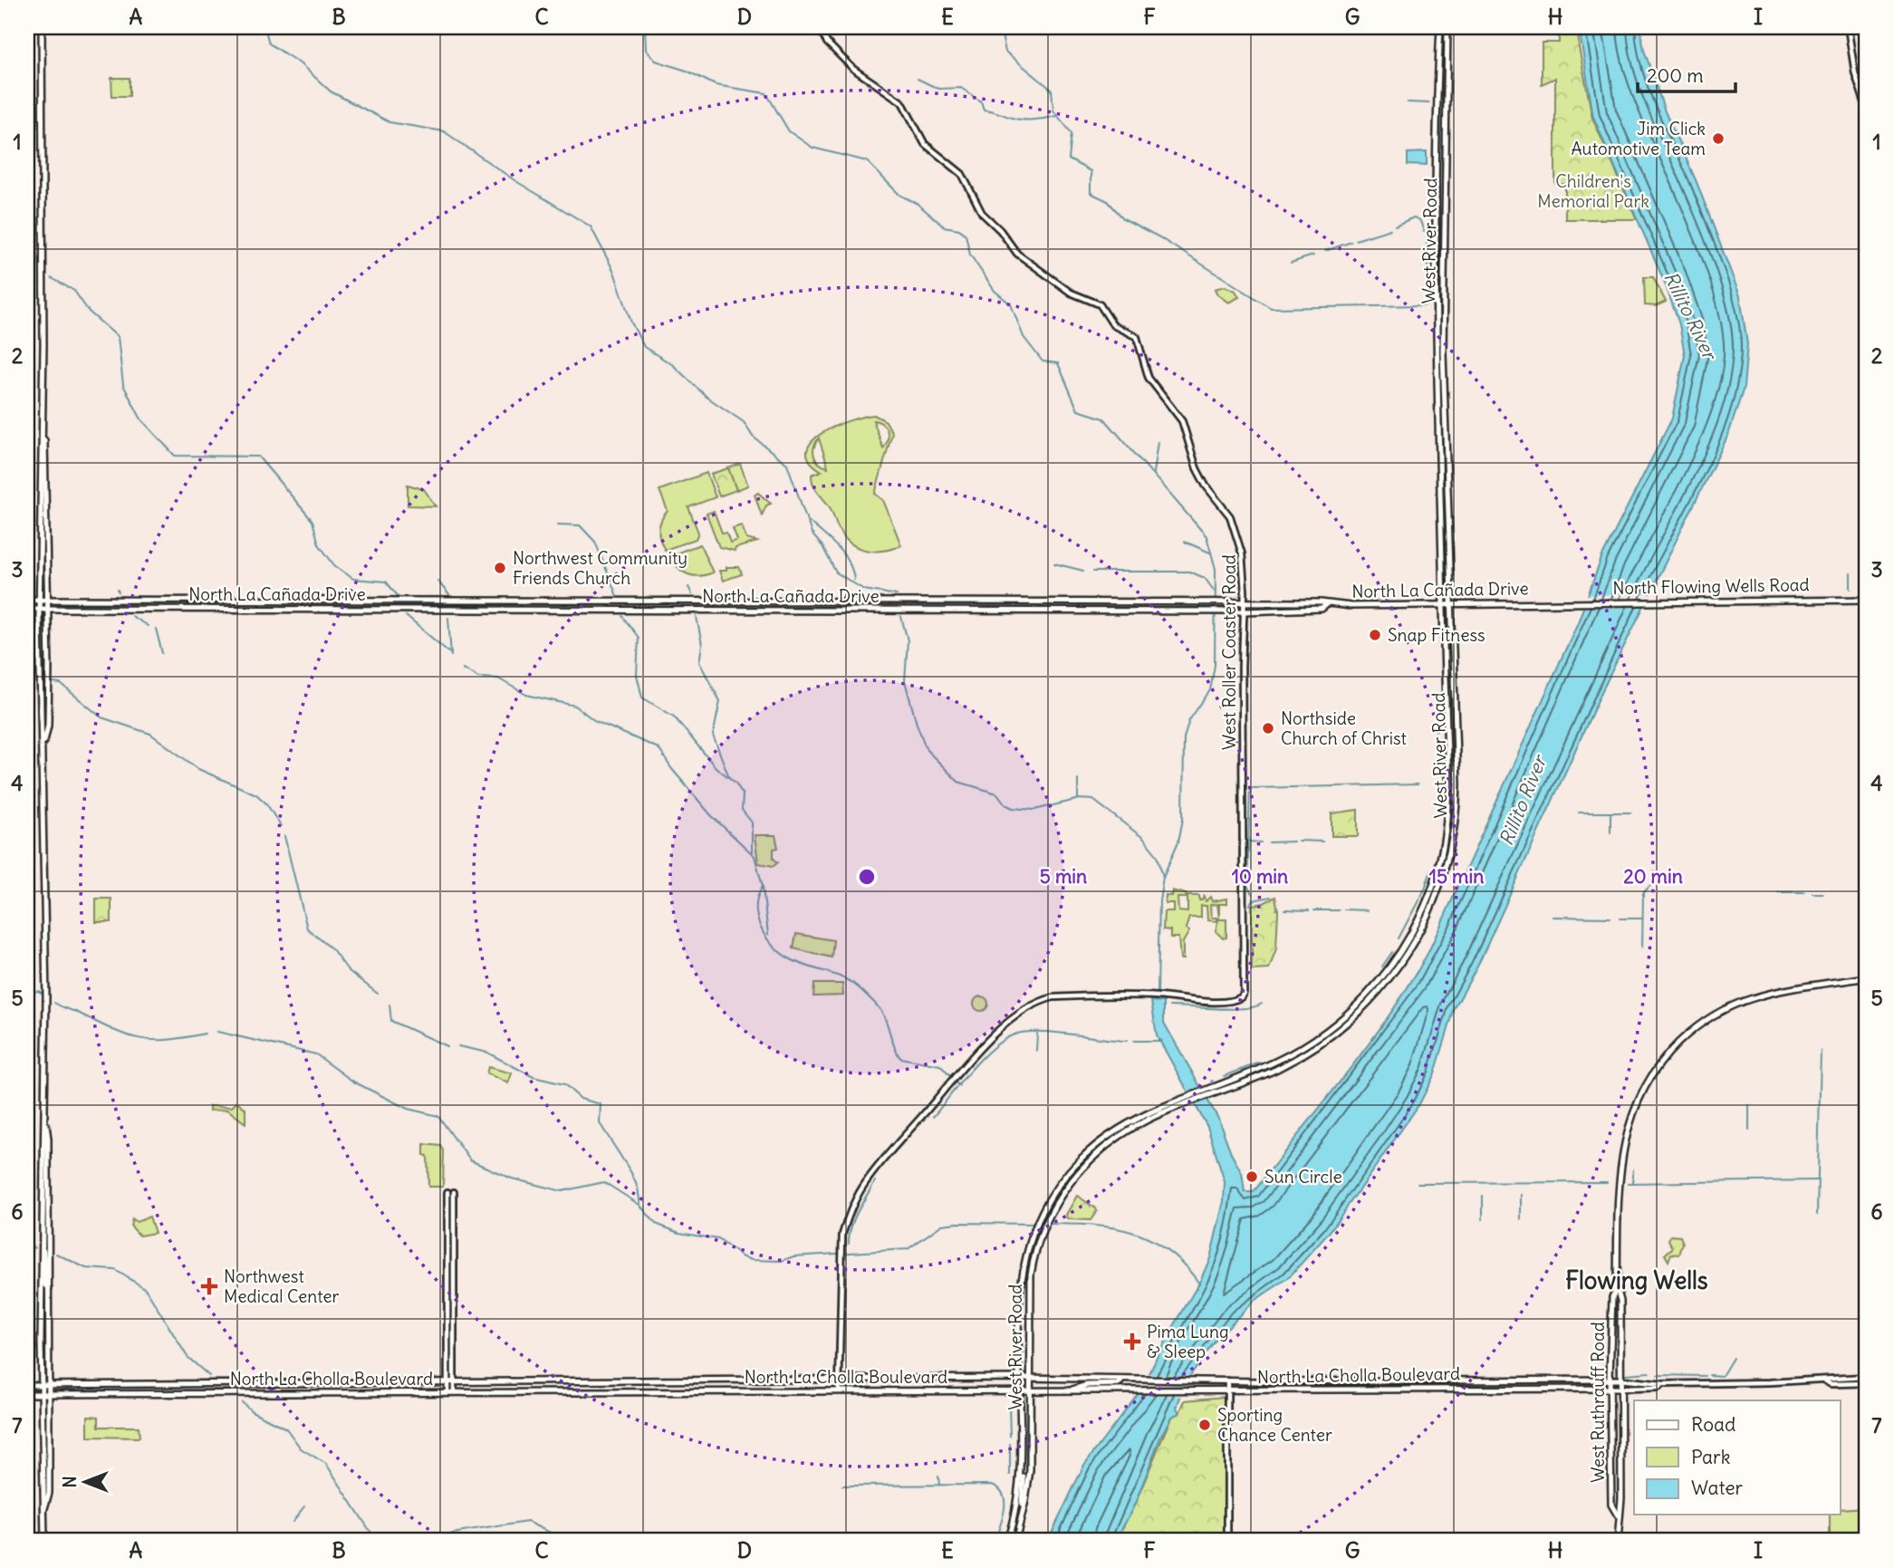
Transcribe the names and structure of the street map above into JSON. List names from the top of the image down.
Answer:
{
  "streets": {
    "main road": [
      "West River Road",
      "North Flowing Wells Road",
      "North La Cañada Drive",
      "North La Cholla Boulevard",
      "West Ruthrauff Road"
    ],
    "street": ["West Roller Coaster Road"]
  },
  "crossings": [
    ["West River Road", "North La Cañada Drive"],
    ["West River Road", "North La Cholla Boulevard"],
    ["North Flowing Wells Road", "North La Cañada Drive"],
    ["North La Cañada Drive", "West Roller Coaster Road"],
    ["West Roller Coaster Road", "North La Cholla Boulevard"],
    ["North La Cholla Boulevard", "West Ruthrauff Road"]
  ],
  "districts": ["Flowing Wells"],
  "water": ["Rillito River"],
  "parks": ["Children's Memorial Park"],
  "places": {
    "other": [
      "Jim Click Automotive Team",
      "Northwest Community Friends Church",
      "Snap Fitness",
      "Northside Church of Christ",
      "Sun Circle",
      "Sporting Chance Center"
    ],
    "health": ["Northwest Medical Center", "Pima Lung & Sleep"]
  },
  "legend": ["Road", "Park", "Water"],
  "scale_bar": "200 m",
  "north": "left",
  "grid": {
    "columns": [
      "A",
      "B",
      "C",
      "D",
      "E",
      "F",
      "G",
      "H",
      "I"
    ],
    "rows": [
      "1",
      "2",
      "3",
      "4",
      "5",
      "6",
      "7"
    ]
  },
  "rings": [
    "5 min",
    "10 min",
    "15 min",
    "20 min"
  ]
}
